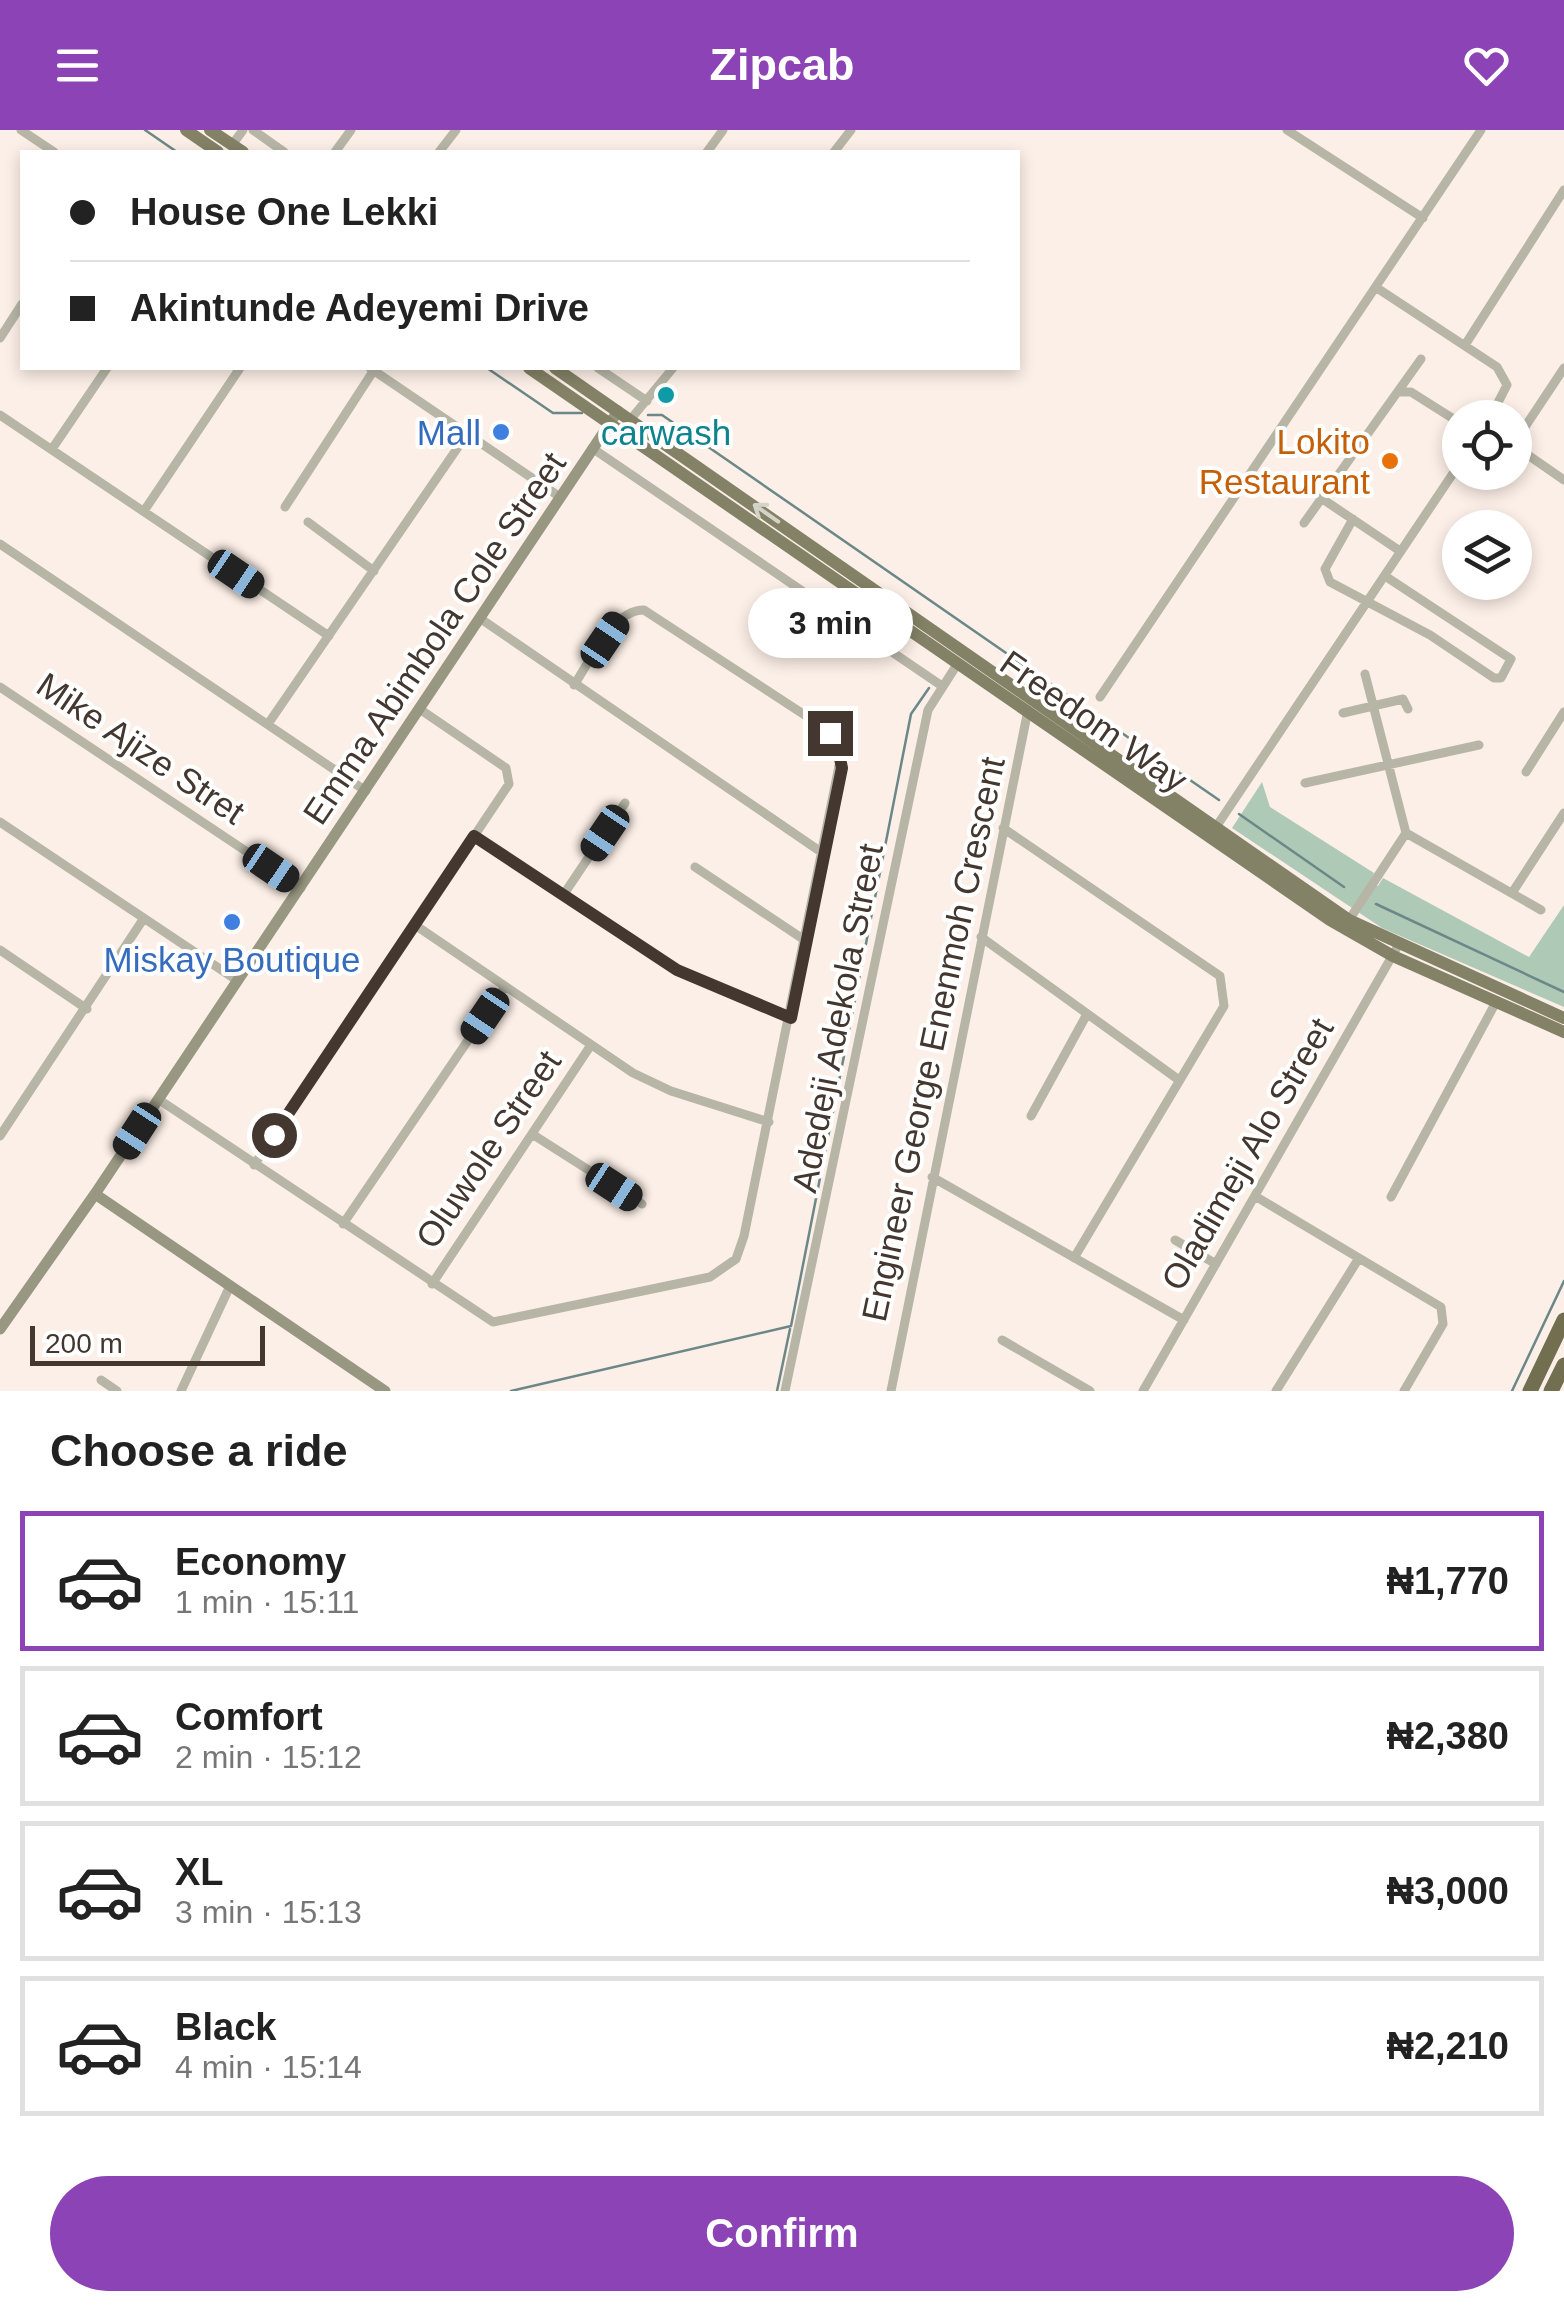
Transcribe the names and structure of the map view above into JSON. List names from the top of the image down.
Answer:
{
  "streets": {
    "main road": ["Freedom Way"],
    "street": [
      "Emma Abimbola Cole Street",
      "Mike Ajize Stret",
      "Adedeji Adekola Street",
      "Engineer George Enenmoh Crescent",
      "Oluwole Street",
      "Oladimeji Alo Street"
    ]
  },
  "crossings": [
    ["Emma Abimbola Cole Street", "Freedom Way"],
    ["Emma Abimbola Cole Street", "Mike Ajize Stret"],
    ["Freedom Way", "Adedeji Adekola Street"],
    ["Freedom Way", "Engineer George Enenmoh Crescent"],
    ["Freedom Way", "Oladimeji Alo Street"]
  ],
  "places": [
    "carwash",
    "Mall",
    "Lokito Restaurant",
    "Miskay Boutique"
  ],
  "scale_bar": "200 m",
  "page": {
    "header": "Zipcab",
    "banner": ["House One Lekki", "Akintunde Adeyemi Drive"],
    "bubble": "3 min",
    "scale": "200 m",
    "heading": "Choose a ride",
    "list": [
      {
        "name": "Economy",
        "note": "1 min · 15:11",
        "value": "₦1,770"
      },
      {
        "name": "Comfort",
        "note": "2 min · 15:12",
        "value": "₦2,380"
      },
      {
        "name": "XL",
        "note": "3 min · 15:13",
        "value": "₦3,000"
      },
      {
        "name": "Black",
        "note": "4 min · 15:14",
        "value": "₦2,210"
      }
    ],
    "buttons": "Confirm"
  }
}
